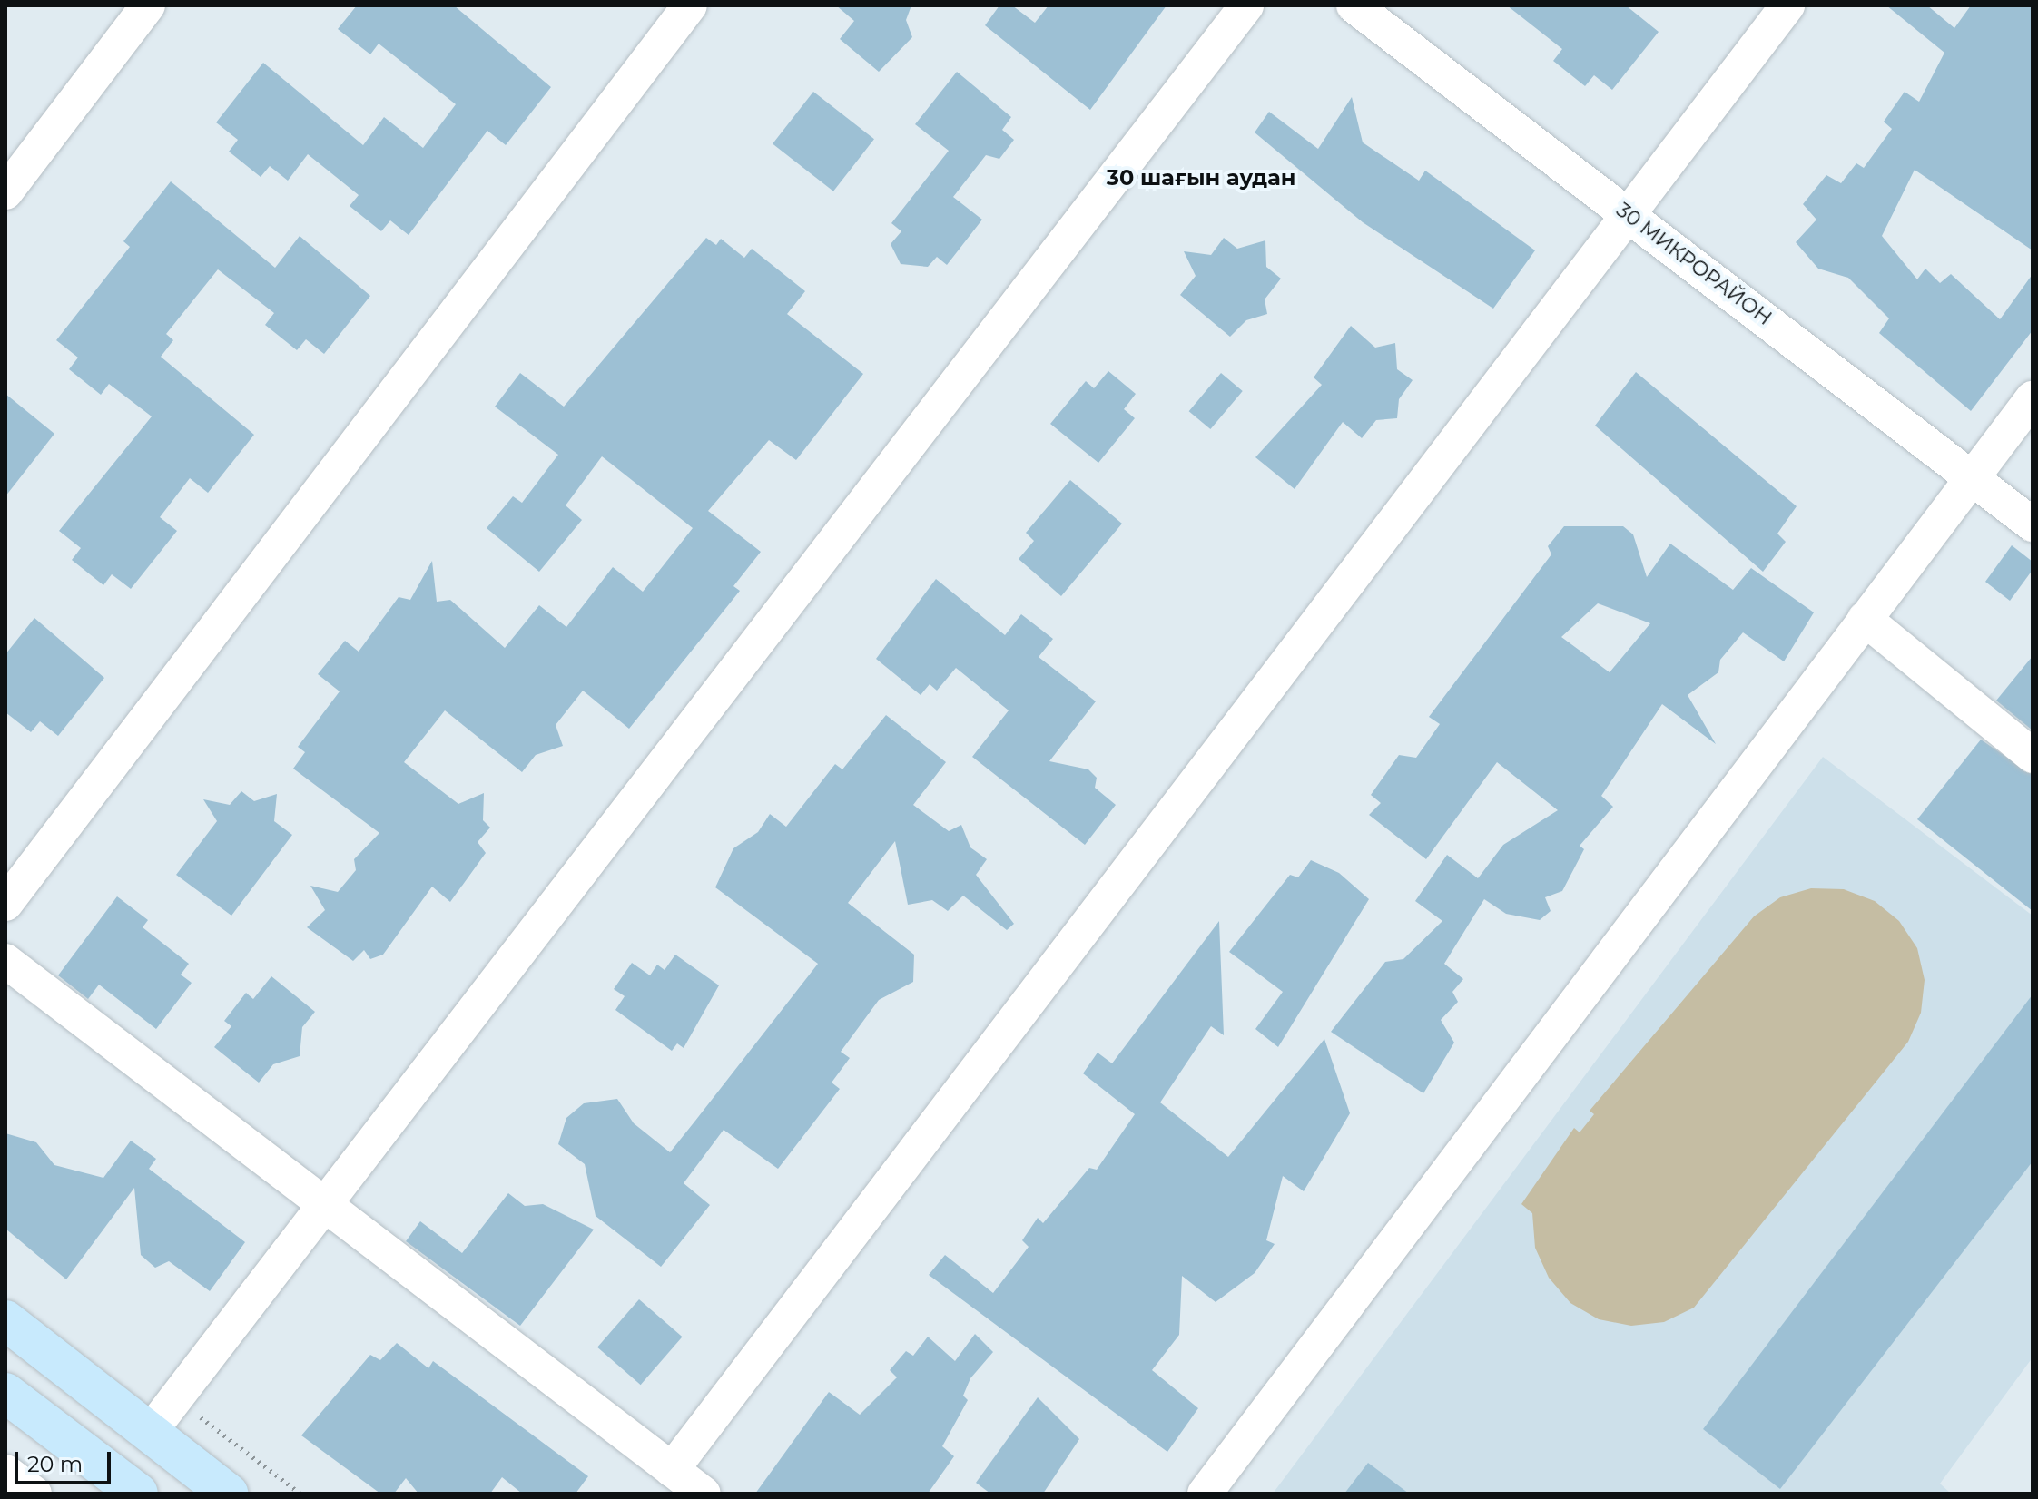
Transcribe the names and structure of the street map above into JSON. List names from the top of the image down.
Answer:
{
  "streets": {
    "street": ["30 МИКРОРАЙОН"]
  },
  "districts": ["30 шағын аудан"],
  "scale_bar": "20 m"
}
